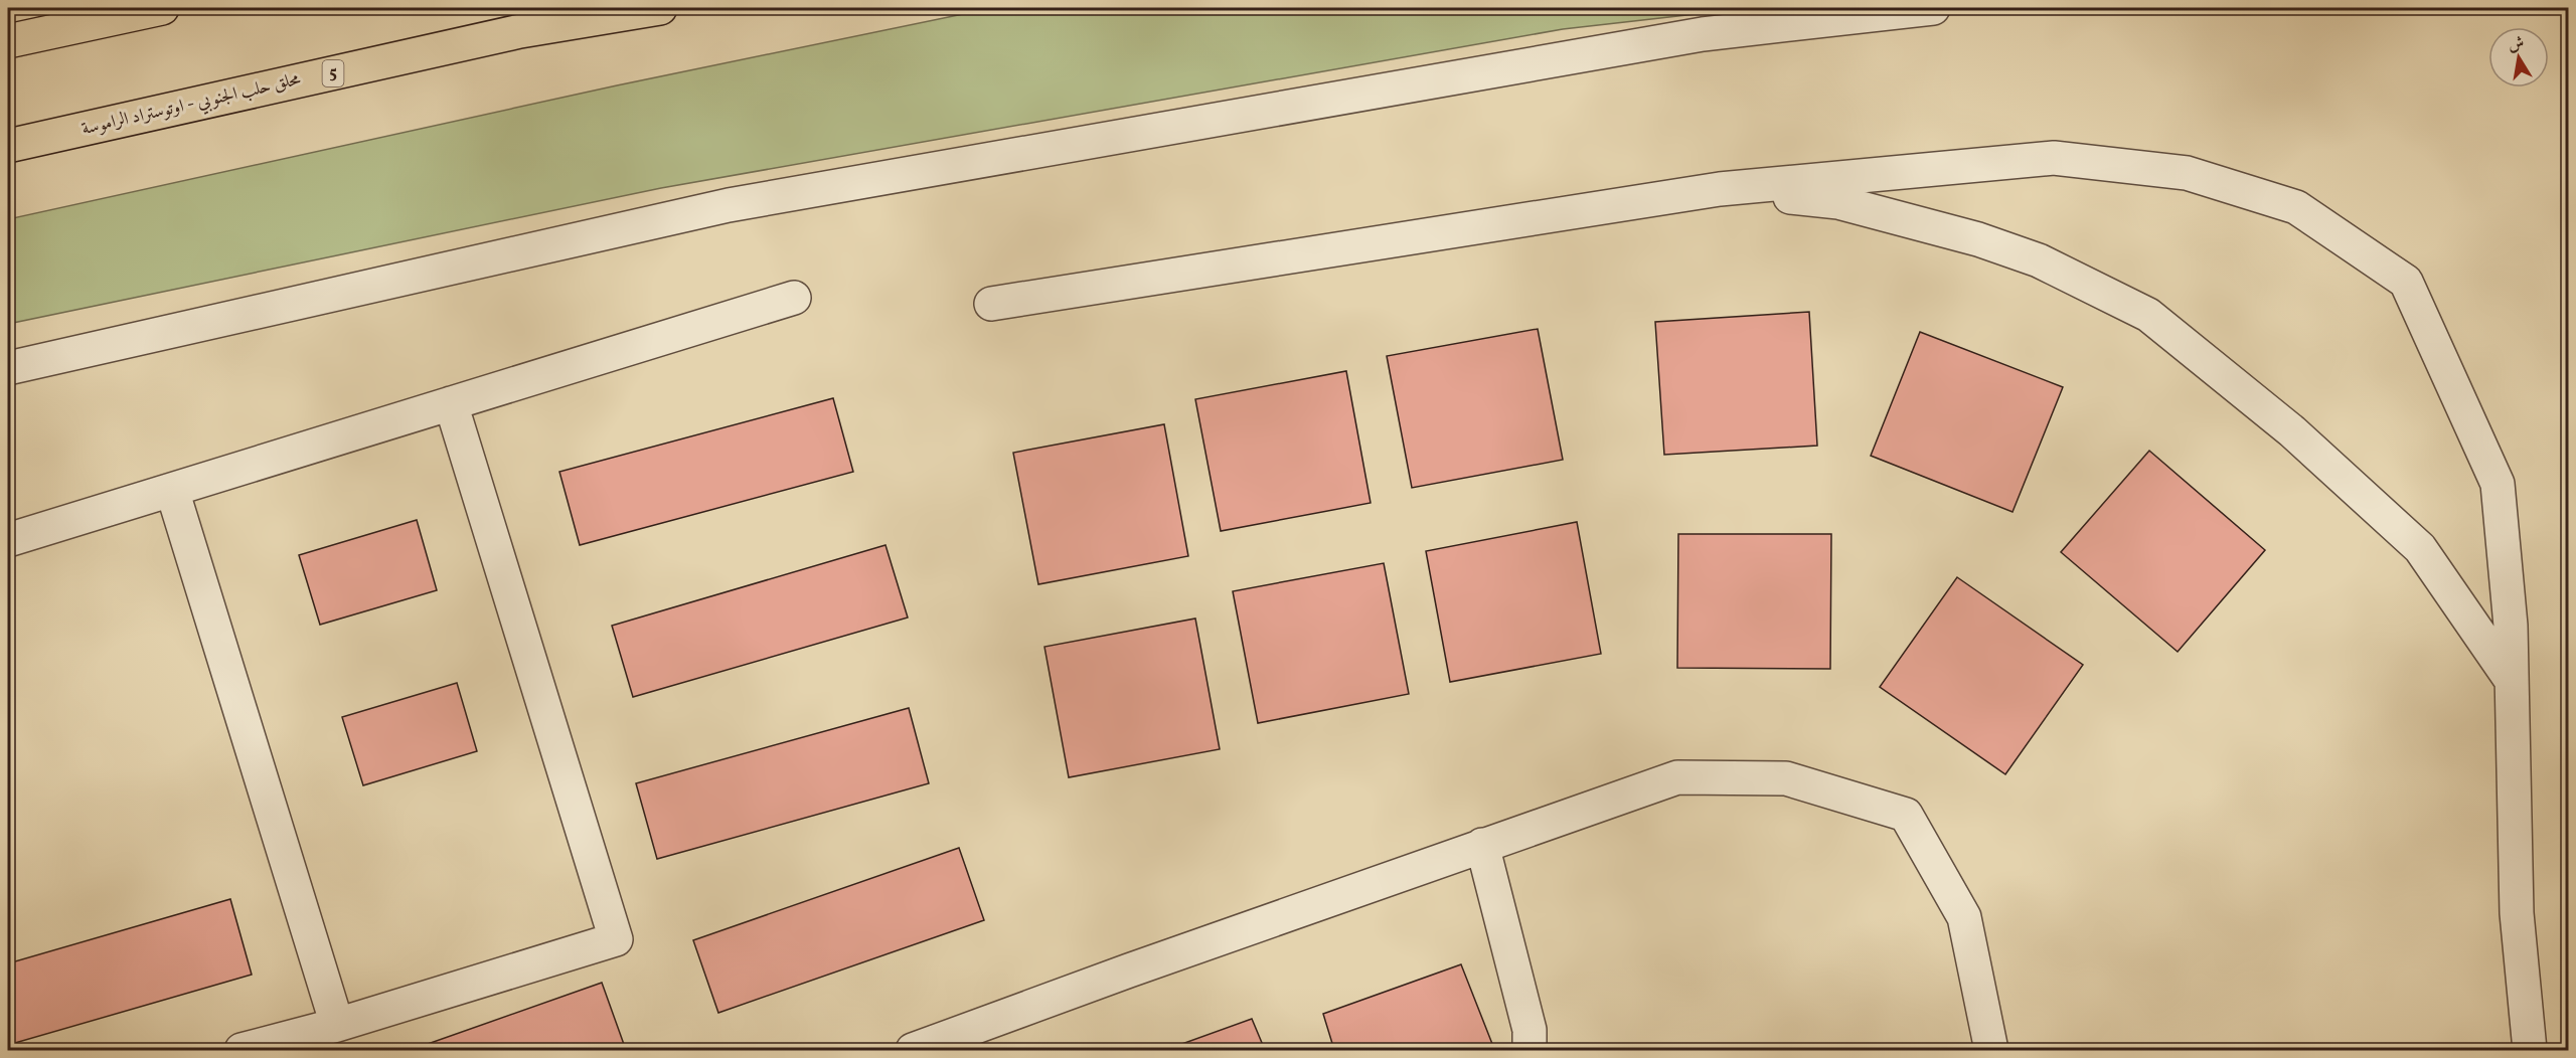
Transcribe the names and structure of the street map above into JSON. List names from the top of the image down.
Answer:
{
  "streets": {
    "highway": ["5", "محلق حلب الجنوبي - اوتوستراد الراموسة"]
  },
  "north": "top"
}
